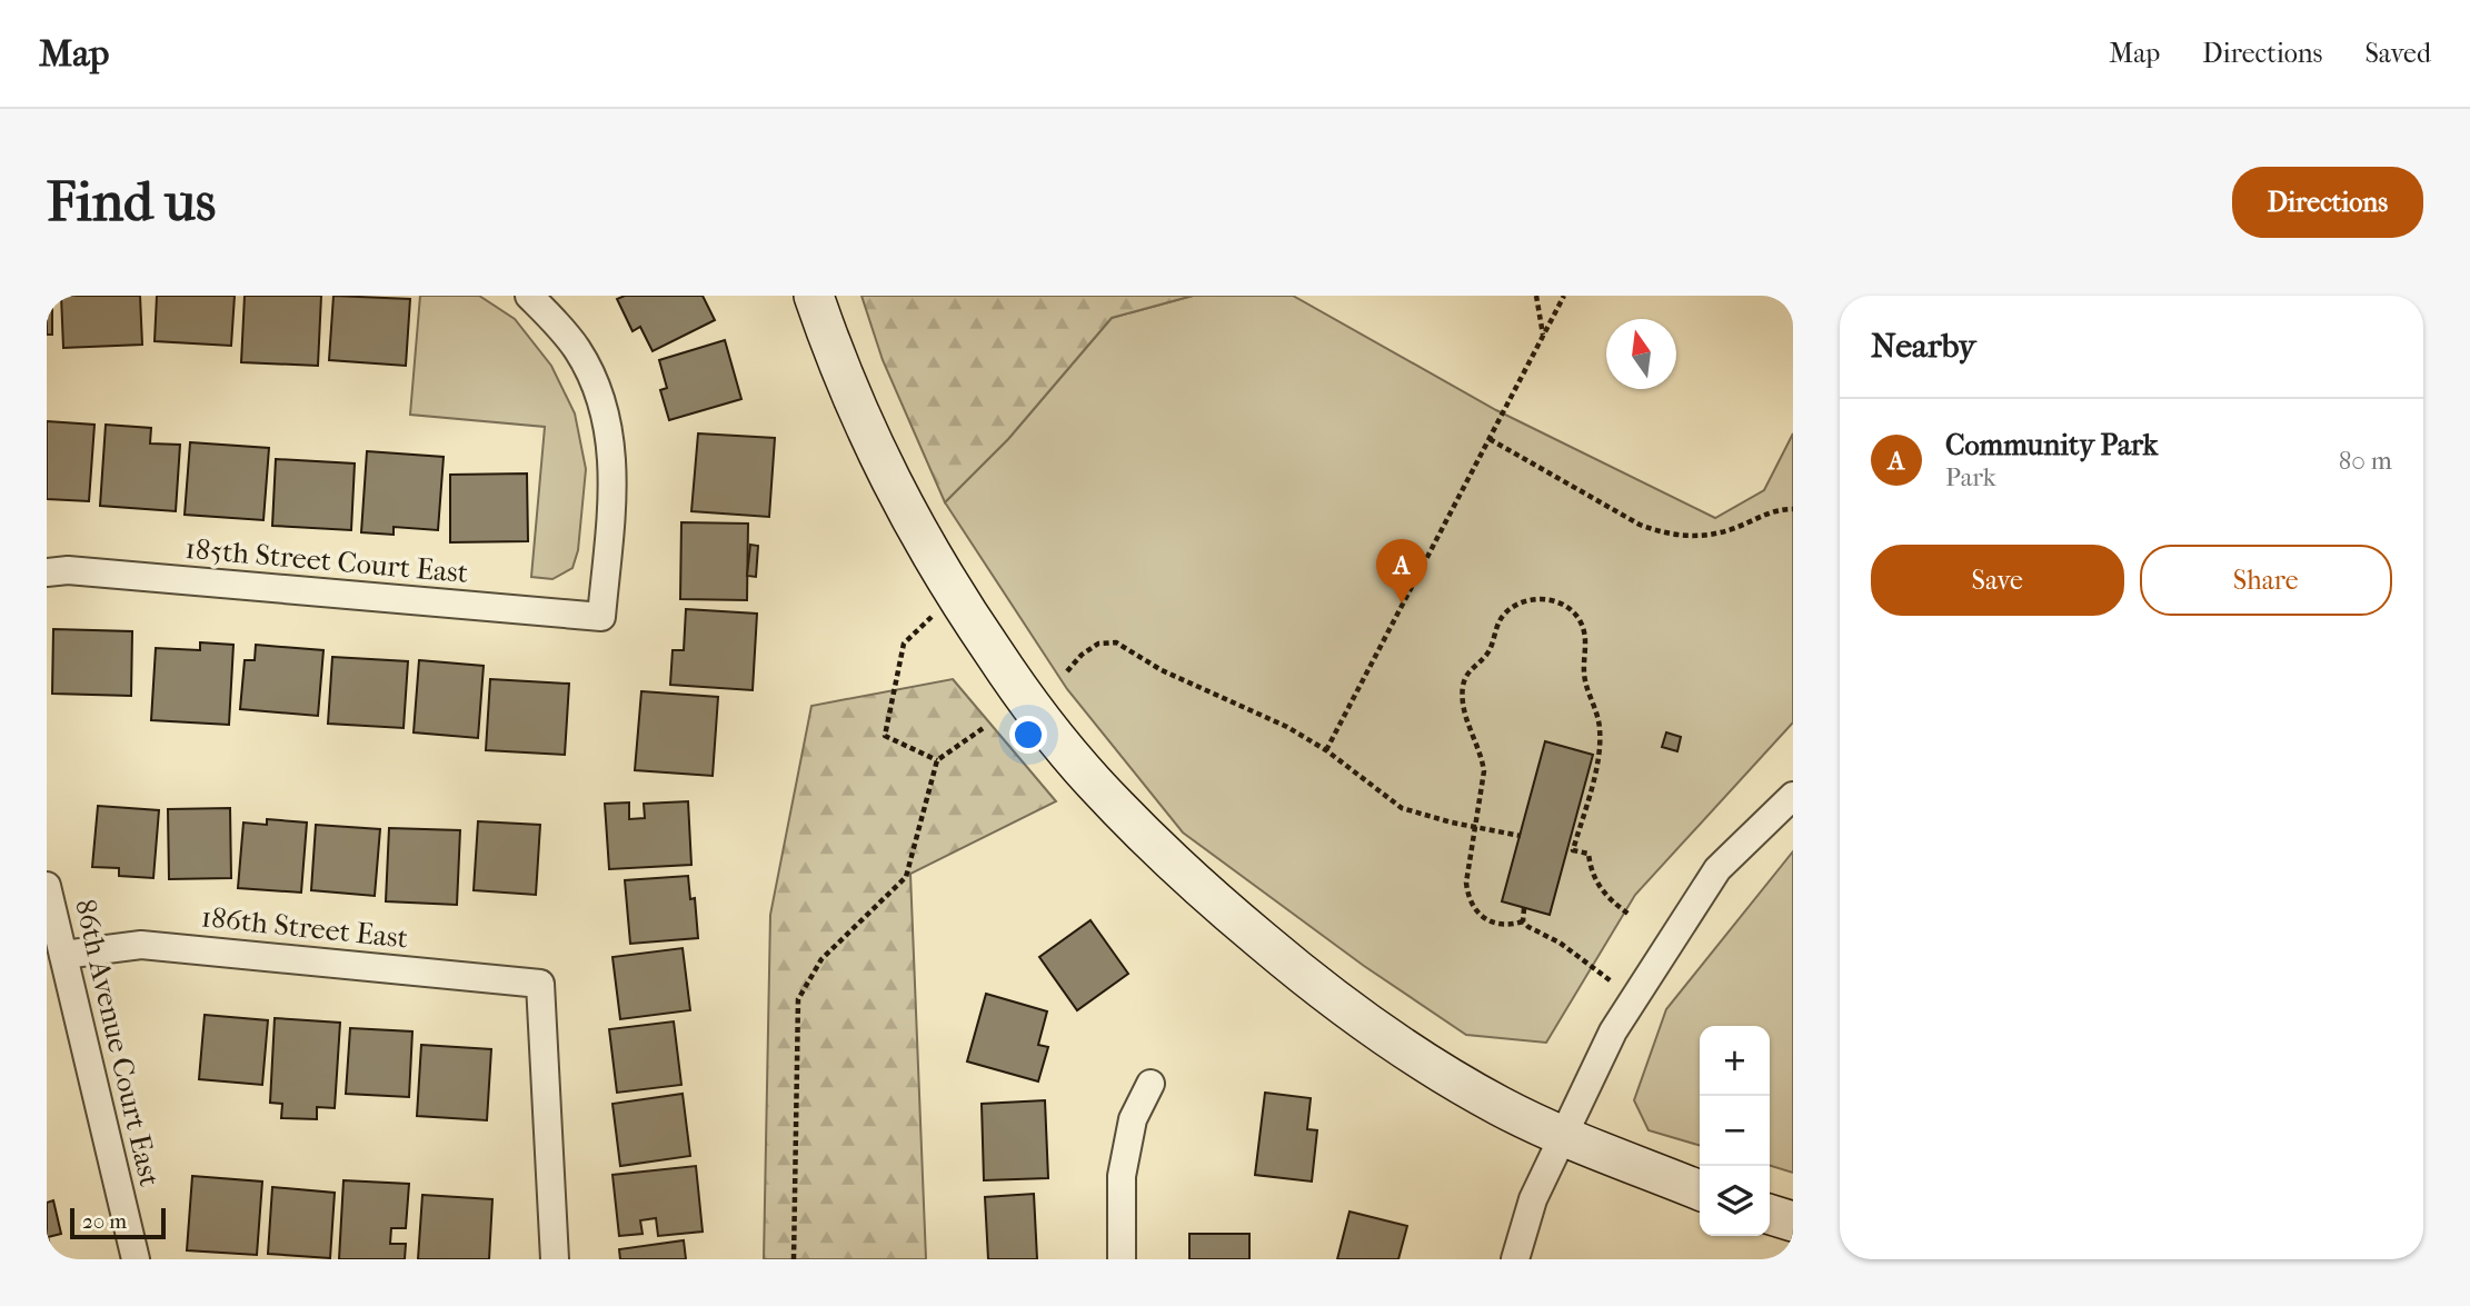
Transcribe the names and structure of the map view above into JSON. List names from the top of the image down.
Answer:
{
  "streets": {
    "street": ["185th Street Court East", "186th Street East", "86th Avenue Court East"]
  },
  "crossings": [
    ["186th Street East", "86th Avenue Court East"]
  ],
  "scale_bar": "20 m",
  "north": "top",
  "page": {
    "header": "Map",
    "nav": ["Map", "Directions", "Saved"],
    "buttons": [
      "Directions",
      ["Save", "Share"]
    ],
    "title": "Find us",
    "heading": "Nearby",
    "list": [
      {
        "mark": "A",
        "name": "Community Park",
        "note": "Park",
        "value": "80 m"
      }
    ],
    "pins": "A",
    "map_buttons": ["+", "−"],
    "scale": "20 m"
  }
}
